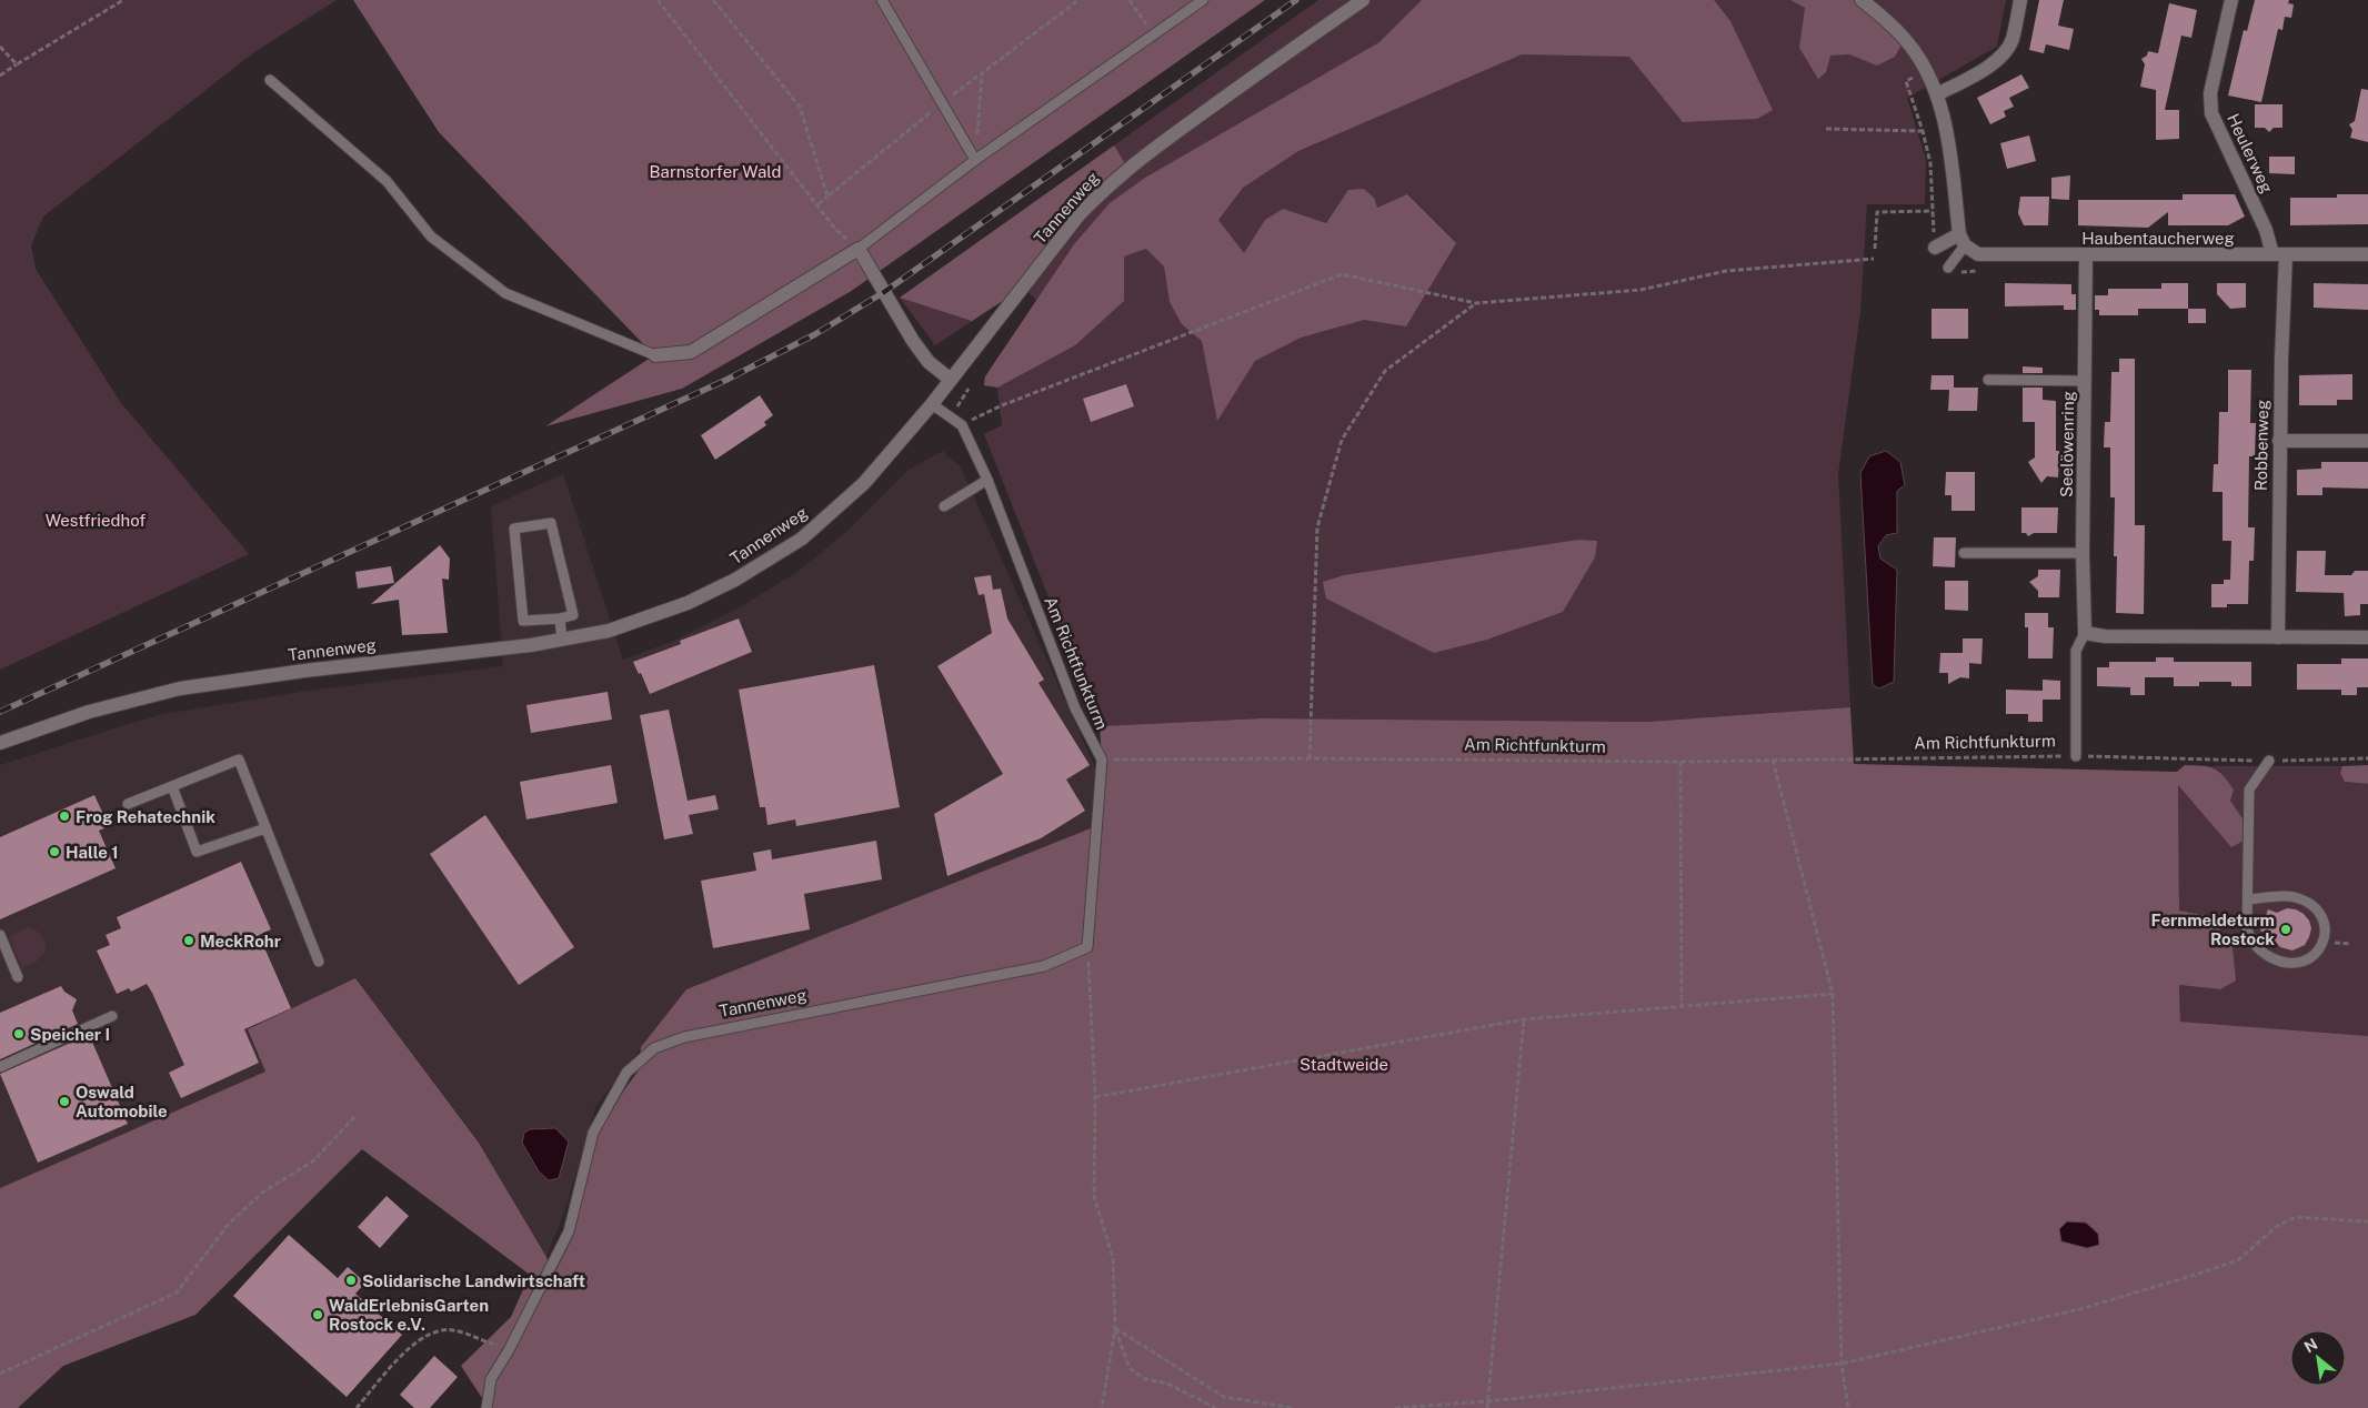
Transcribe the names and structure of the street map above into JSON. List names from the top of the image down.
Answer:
{
  "streets": {
    "street": [
      "Heulerweg",
      "Tannenweg",
      "Haubentaucherweg",
      "Seelöwenring",
      "Robbenweg"
    ],
    "lane": ["Am Richtfunkturm"]
  },
  "crossings": [
    ["Heulerweg", "Haubentaucherweg"],
    ["Heulerweg", "Robbenweg"],
    ["Tannenweg", "Am Richtfunkturm"],
    ["Haubentaucherweg", "Seelöwenring"],
    ["Haubentaucherweg", "Robbenweg"],
    ["Seelöwenring", "Am Richtfunkturm"]
  ],
  "parks": ["Barnstorfer Wald", "Westfriedhof", "Stadtweide"],
  "places": [
    "Frog Rehatechnik",
    "Halle 1",
    "Fernmeldeturm Rostock",
    "MeckRohr",
    "Speicher I",
    "Oswald Automobile",
    "Solidarische Landwirtschaft",
    "WaldErlebnisGarten Rostock e.V."
  ],
  "north": "top left"
}
